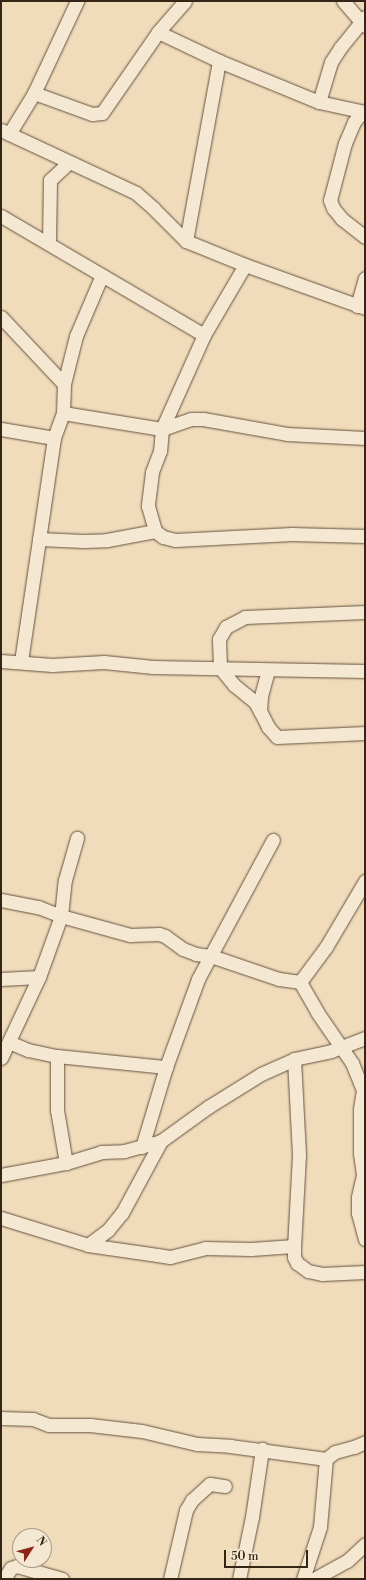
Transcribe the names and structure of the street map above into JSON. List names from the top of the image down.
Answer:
{
  "scale_bar": "50 m",
  "north": "top right"
}
